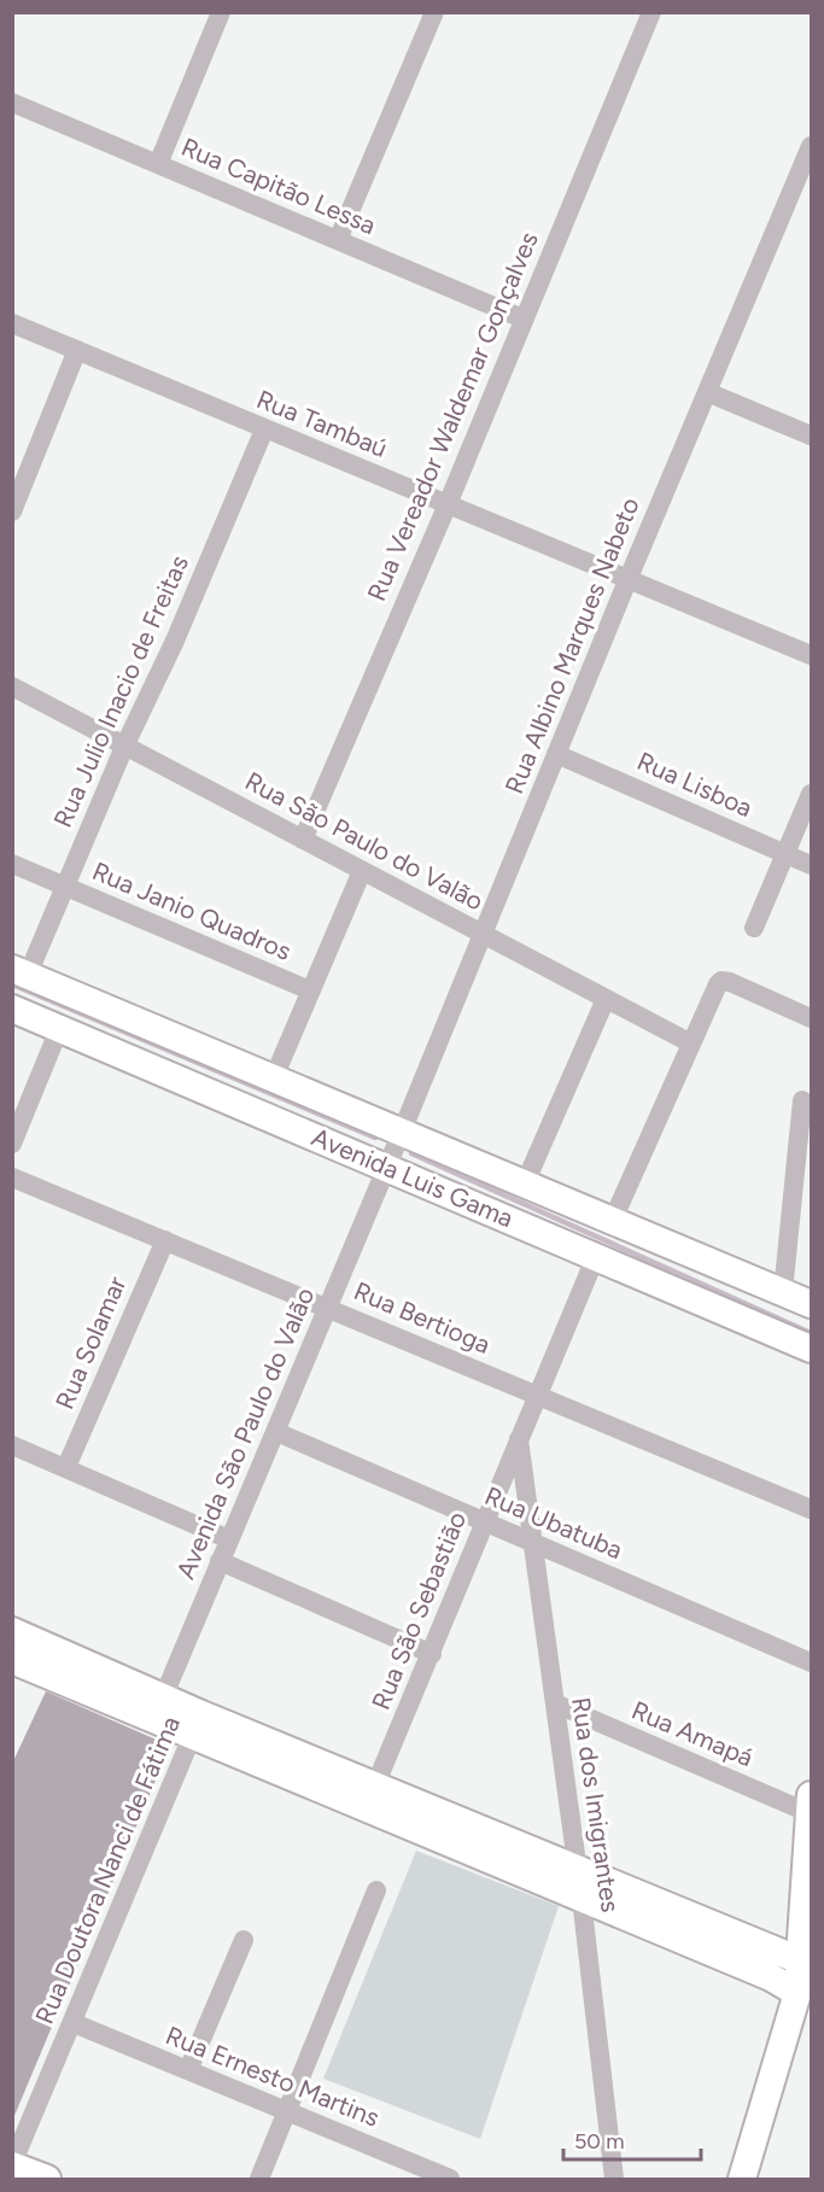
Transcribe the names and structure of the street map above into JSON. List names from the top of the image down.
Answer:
{
  "streets": {
    "street": [
      "Rua Capitão Lessa",
      "Rua Vereador Waldemar Gonçalves",
      "Rua Tambaú",
      "Rua Albino Marques Nabeto",
      "Rua Julio Inacio de Freitas",
      "Rua Lisboa",
      "Rua São Paulo do Valão",
      "Rua Janio Quadros",
      "Avenida Luis Gama",
      "Rua Bertioga",
      "Rua Solamar",
      "Avenida São Paulo do Valão",
      "Rua Ubatuba",
      "Rua São Sebastião",
      "Rua Amapá",
      "Rua dos Imigrantes",
      "Rua Doutora Nanci de Fátima",
      "Rua Ernesto Martins"
    ]
  },
  "crossings": [
    ["Rua Capitão Lessa", "Rua Vereador Waldemar Gonçalves"],
    ["Rua Vereador Waldemar Gonçalves", "Rua Tambaú"],
    ["Rua Vereador Waldemar Gonçalves", "Rua São Paulo do Valão"],
    ["Rua Tambaú", "Rua Albino Marques Nabeto"],
    ["Rua Tambaú", "Rua Julio Inacio de Freitas"],
    ["Rua Albino Marques Nabeto", "Rua Lisboa"],
    ["Rua Albino Marques Nabeto", "Rua São Paulo do Valão"],
    ["Rua Albino Marques Nabeto", "Avenida Luis Gama"],
    ["Rua Albino Marques Nabeto", "Avenida São Paulo do Valão"],
    ["Rua Julio Inacio de Freitas", "Rua São Paulo do Valão"],
    ["Rua Julio Inacio de Freitas", "Rua Janio Quadros"],
    ["Rua Julio Inacio de Freitas", "Avenida Luis Gama"],
    ["Avenida Luis Gama", "Avenida São Paulo do Valão"],
    ["Avenida Luis Gama", "Rua São Sebastião"],
    ["Rua Bertioga", "Rua Solamar"],
    ["Rua Bertioga", "Avenida São Paulo do Valão"],
    ["Rua Bertioga", "Rua São Sebastião"],
    ["Avenida São Paulo do Valão", "Rua Ubatuba"],
    ["Rua Ubatuba", "Rua São Sebastião"],
    ["Rua Ubatuba", "Rua dos Imigrantes"],
    ["Rua São Sebastião", "Rua dos Imigrantes"],
    ["Rua Amapá", "Rua dos Imigrantes"],
    ["Rua Doutora Nanci de Fátima", "Rua Ernesto Martins"]
  ],
  "scale_bar": "50 m"
}
